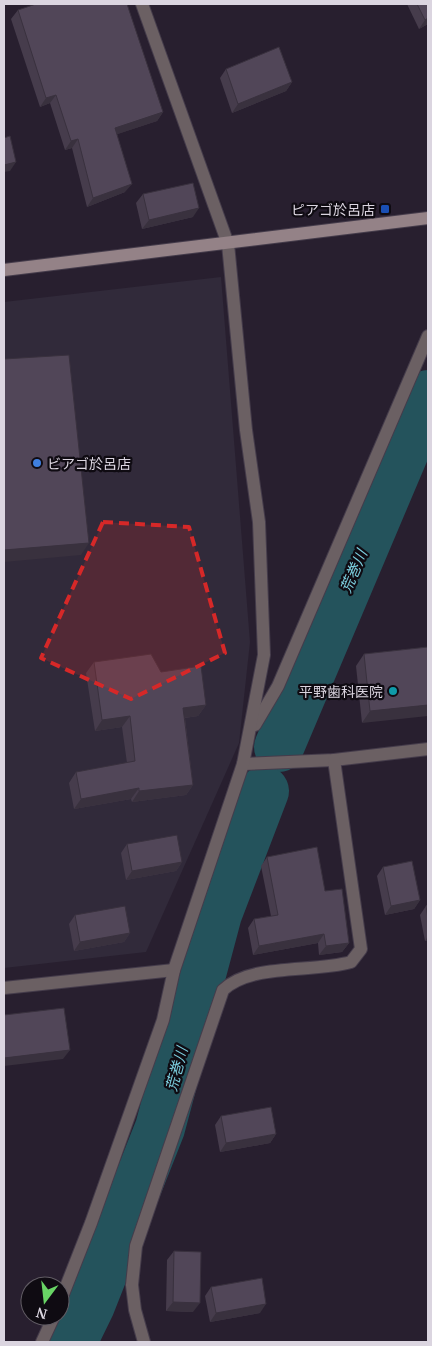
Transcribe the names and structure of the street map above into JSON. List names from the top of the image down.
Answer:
{
  "water": ["荒巻川"],
  "places": {
    "transit": ["ピアゴ於呂店"],
    "other": ["ビアゴ於呂店", "平野歯科医院"]
  },
  "north": "bottom"
}
